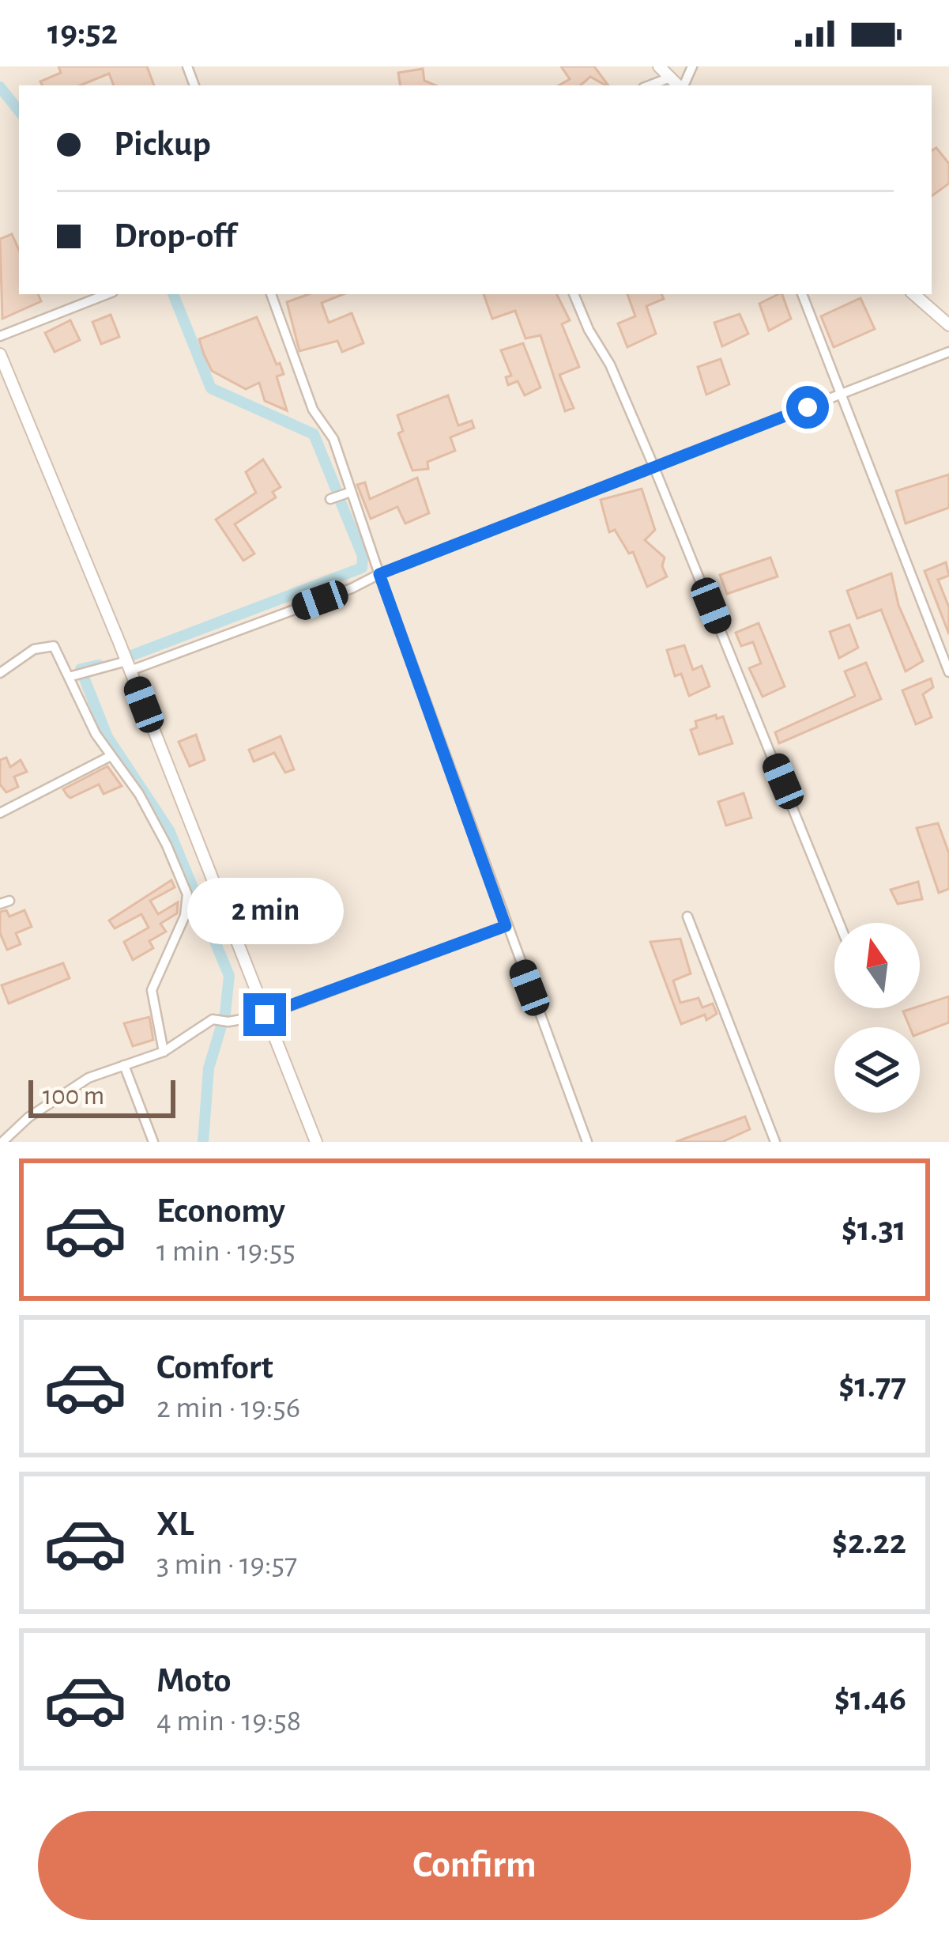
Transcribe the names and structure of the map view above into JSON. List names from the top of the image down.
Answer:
{
  "scale_bar": "100 m",
  "north": "top",
  "page": {
    "status": "19:52",
    "banner": ["Pickup", "Drop-off"],
    "bubble": "2 min",
    "scale": "100 m",
    "list": [
      {
        "name": "Economy",
        "note": "1 min · 19:55",
        "value": "$1.31"
      },
      {
        "name": "Comfort",
        "note": "2 min · 19:56",
        "value": "$1.77"
      },
      {
        "name": "XL",
        "note": "3 min · 19:57",
        "value": "$2.22"
      },
      {
        "name": "Moto",
        "note": "4 min · 19:58",
        "value": "$1.46"
      }
    ],
    "buttons": "Confirm"
  }
}
